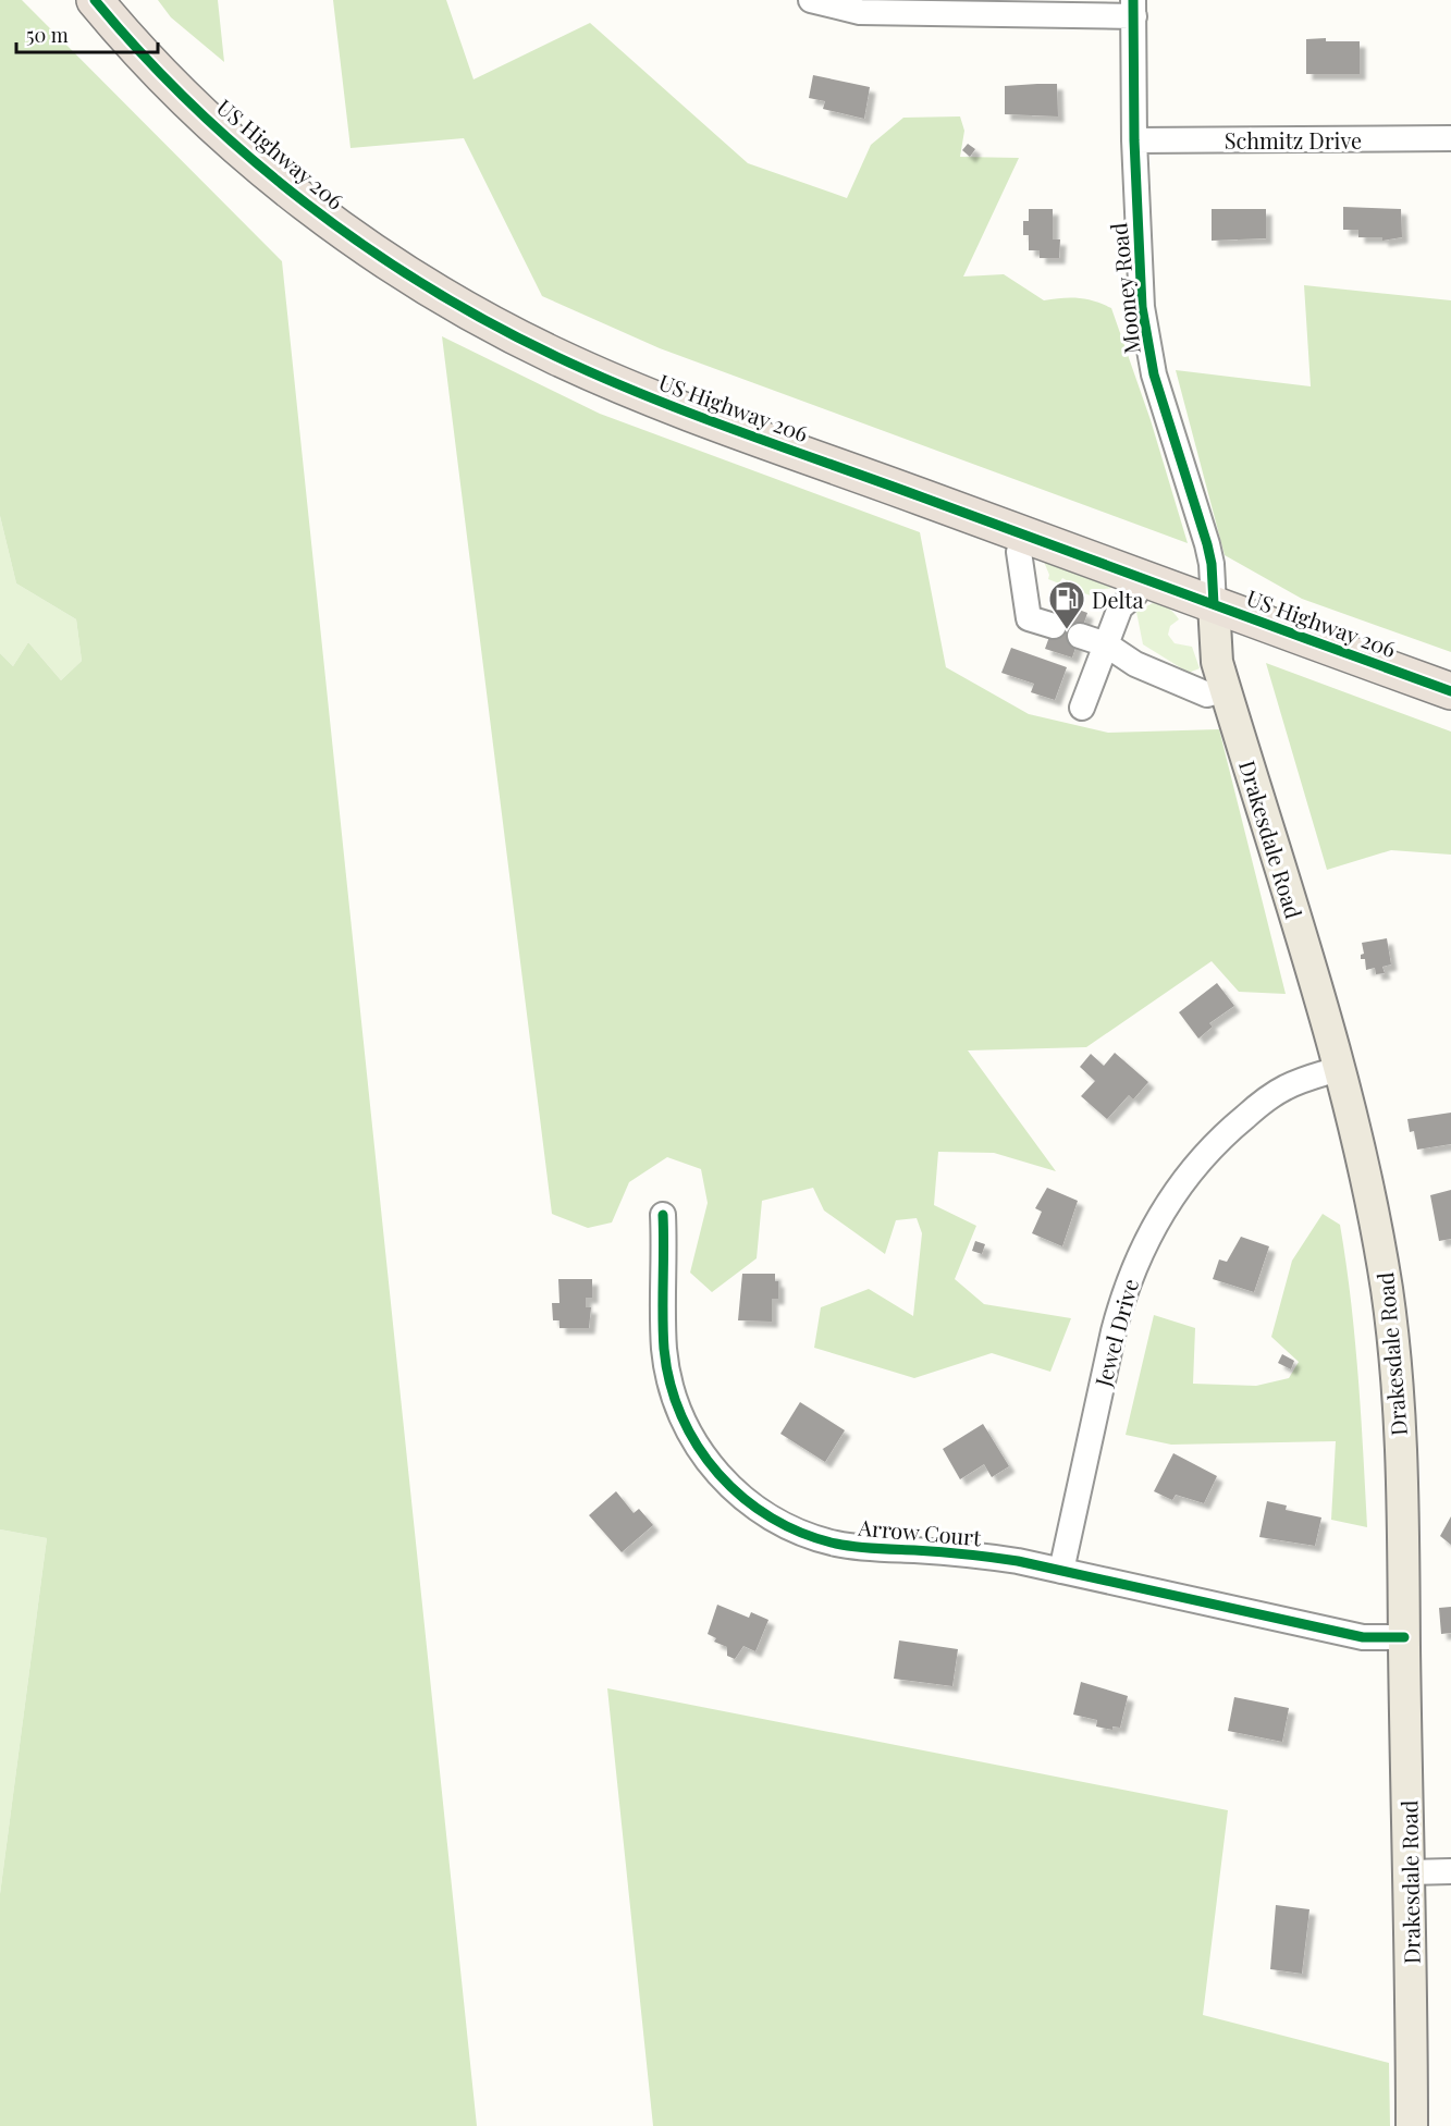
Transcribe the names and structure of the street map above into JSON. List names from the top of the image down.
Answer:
{
  "streets": {
    "highway": ["US Highway 206"],
    "main road": ["Drakesdale Road"],
    "street": [
      "Schmitz Drive",
      "Mooney Road",
      "Jewel Drive",
      "Arrow Court"
    ]
  },
  "crossings": [
    ["Schmitz Drive", "Mooney Road"],
    ["US Highway 206", "Mooney Road"],
    ["US Highway 206", "Drakesdale Road"],
    ["Mooney Road", "Drakesdale Road"],
    ["Drakesdale Road", "Jewel Drive"],
    ["Drakesdale Road", "Arrow Court"],
    ["Jewel Drive", "Arrow Court"]
  ],
  "places": {
    "fuel station": ["Delta"]
  },
  "scale_bar": "50 m"
}
